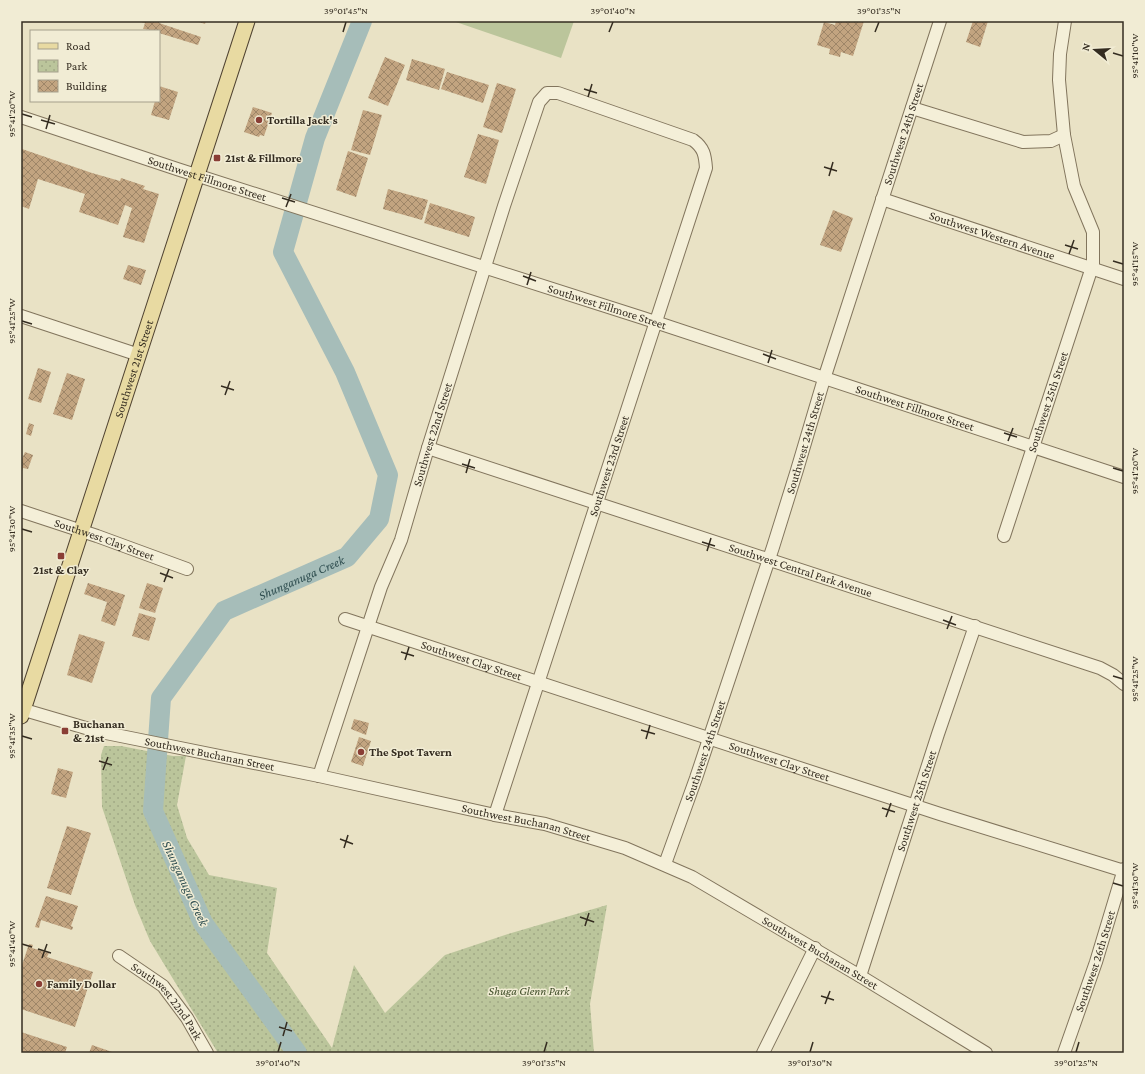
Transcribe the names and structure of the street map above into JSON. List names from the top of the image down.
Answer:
{
  "streets": {
    "main road": ["Southwest 21st Street"],
    "street": [
      "Southwest 24th Street",
      "Southwest Fillmore Street",
      "Southwest Western Avenue",
      "Southwest 25th Street",
      "Southwest 22nd Street",
      "Southwest 23rd Street",
      "Southwest Clay Street",
      "Southwest Central Park Avenue",
      "Southwest Buchanan Street",
      "Southwest 26th Street",
      "Southwest 22nd Park"
    ]
  },
  "crossings": [
    ["Southwest 24th Street", "Southwest Fillmore Street"],
    ["Southwest 24th Street", "Southwest Western Avenue"],
    ["Southwest 24th Street", "Southwest Clay Street"],
    ["Southwest 24th Street", "Southwest Central Park Avenue"],
    ["Southwest 24th Street", "Southwest Buchanan Street"],
    ["Southwest Fillmore Street", "Southwest 21st Street"],
    ["Southwest Fillmore Street", "Southwest 25th Street"],
    ["Southwest Fillmore Street", "Southwest 22nd Street"],
    ["Southwest Fillmore Street", "Southwest 23rd Street"],
    ["Southwest Western Avenue", "Southwest 25th Street"],
    ["Southwest 21st Street", "Southwest Clay Street"],
    ["Southwest 21st Street", "Southwest Buchanan Street"],
    ["Southwest 25th Street", "Southwest Clay Street"],
    ["Southwest 25th Street", "Southwest Central Park Avenue"],
    ["Southwest 25th Street", "Southwest Buchanan Street"],
    ["Southwest 22nd Street", "Southwest 23rd Street"],
    ["Southwest 22nd Street", "Southwest Clay Street"],
    ["Southwest 22nd Street", "Southwest Central Park Avenue"],
    ["Southwest 22nd Street", "Southwest Buchanan Street"],
    ["Southwest 23rd Street", "Southwest Clay Street"],
    ["Southwest 23rd Street", "Southwest Central Park Avenue"],
    ["Southwest 23rd Street", "Southwest Buchanan Street"],
    ["Southwest Clay Street", "Southwest 26th Street"]
  ],
  "water": ["Shunganuga Creek"],
  "parks": ["Shuga Glenn Park"],
  "places": {
    "other": ["Tortilla Jack's", "The Spot Tavern", "Family Dollar"],
    "transit": ["21st & Fillmore", "21st & Clay", "Buchanan & 21st"]
  },
  "legend": ["Road", "Park", "Building"],
  "north": "left",
  "coordinates": [
    "39°01'45\"N",
    "39°01'40\"N",
    "39°01'35\"N",
    "95°41'10\"W",
    "95°41'20\"W",
    "95°41'15\"W",
    "95°41'25\"W",
    "95°41'30\"W",
    "95°41'35\"W",
    "95°41'40\"W",
    "39°01'30\"N",
    "39°01'25\"N"
  ]
}
